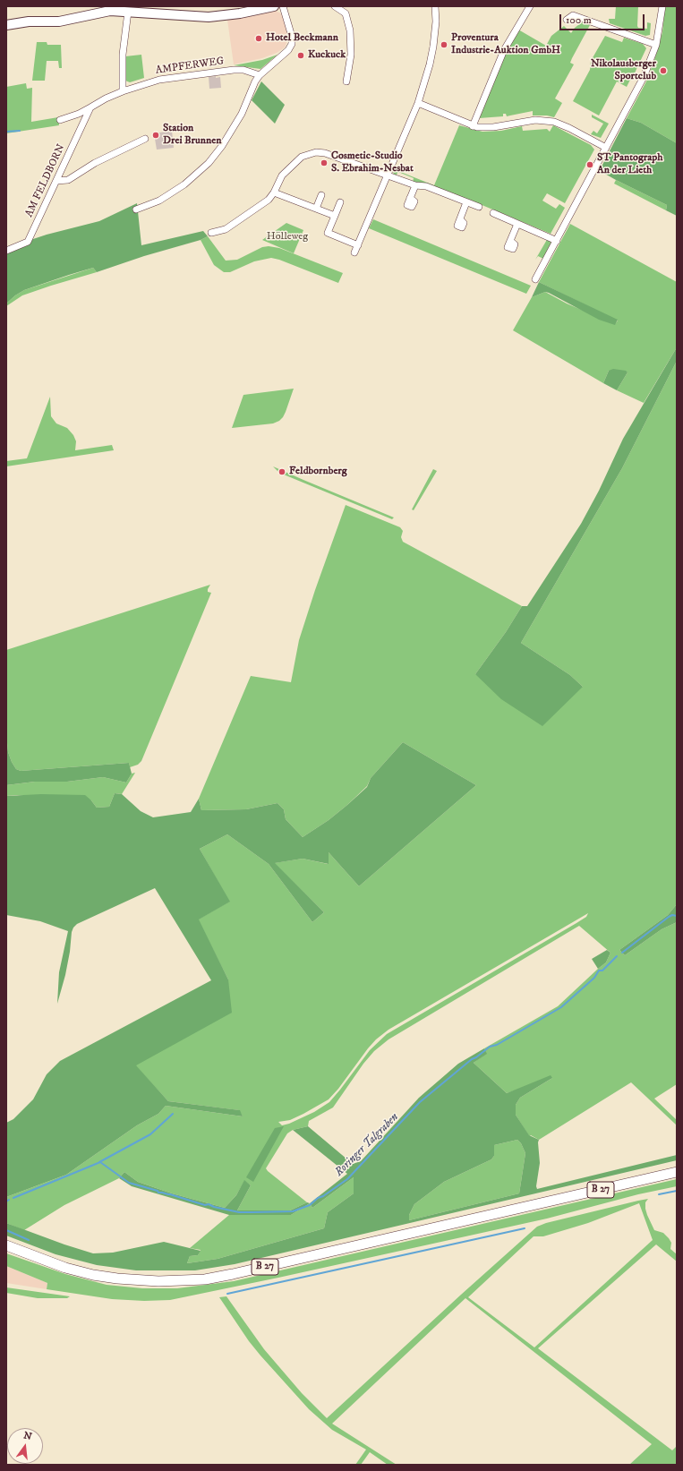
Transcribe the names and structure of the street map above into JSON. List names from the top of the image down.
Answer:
{
  "streets": {
    "main road": ["B 27"],
    "street": ["AMPFERWEG", "AM FELDBORN"]
  },
  "water": ["Roringer Talgraben"],
  "parks": ["Hölleweg"],
  "places": [
    "Hotel Beckmann",
    "Proventura Industrie-Auktion GmbH",
    "Kuckuck",
    "Nikolausberger Sportclub",
    "Station Drei Brunnen",
    "Cosmetic-Studio S. Ebrahim-Nesbat",
    "ST Pantograph An der Lieth",
    "Feldbornberg"
  ],
  "scale_bar": "100 m",
  "north": "top"
}
